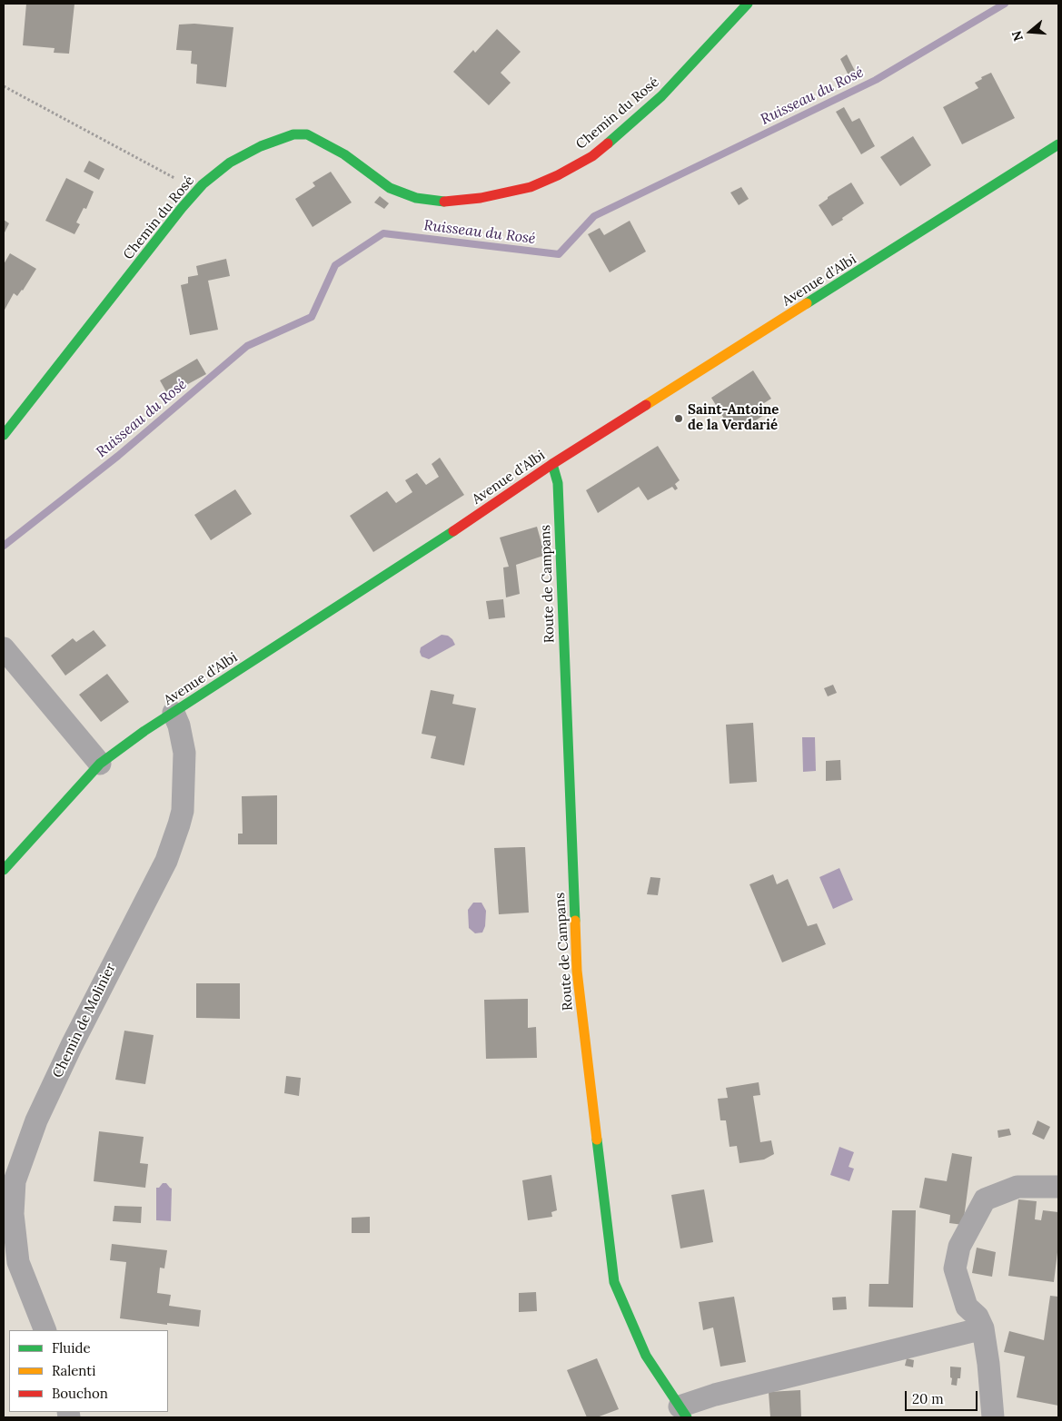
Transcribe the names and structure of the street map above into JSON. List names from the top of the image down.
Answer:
{
  "streets": {
    "street": [
      "Chemin du Rosé",
      "Avenue d'Albi",
      "Route de Campans",
      "Chemin de Molinier"
    ]
  },
  "crossings": [
    ["Avenue d'Albi", "Route de Campans"],
    ["Avenue d'Albi", "Chemin de Molinier"]
  ],
  "water": ["Ruisseau du Rosé"],
  "places": ["Saint-Antoine de la Verdarié"],
  "legend": ["Fluide", "Ralenti", "Bouchon"],
  "scale_bar": "20 m",
  "north": "left"
}
